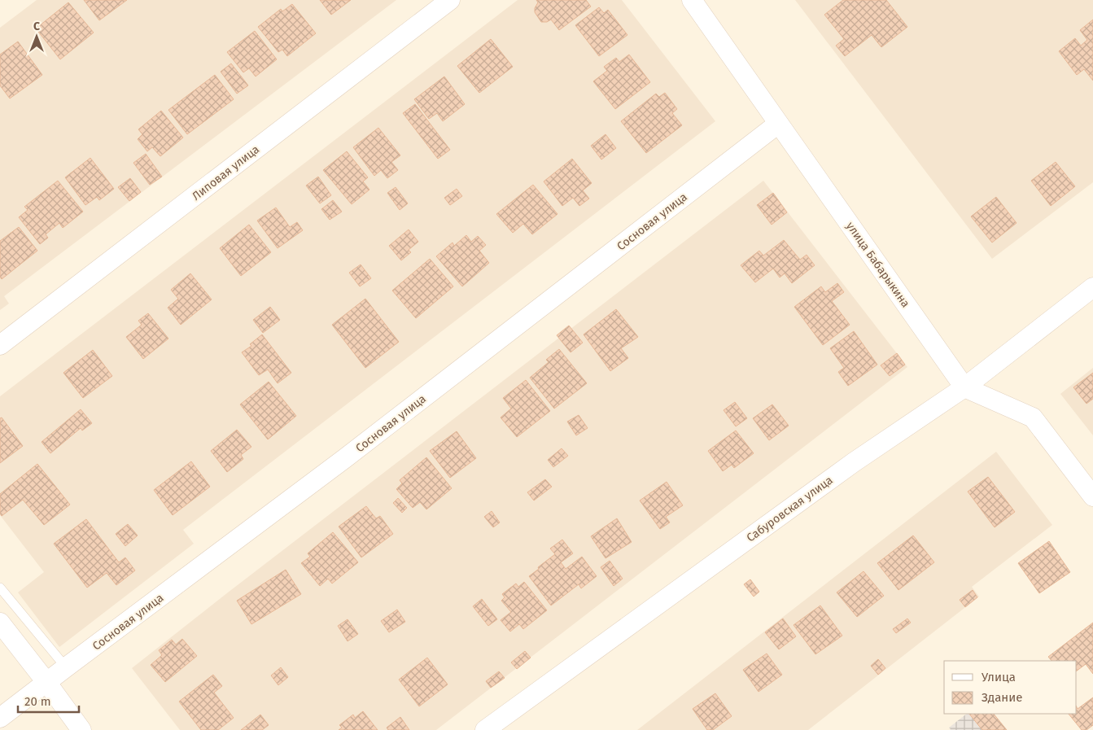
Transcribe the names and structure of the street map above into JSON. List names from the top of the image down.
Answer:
{
  "streets": {
    "street": [
      "Липовая улица",
      "Сосновая улица",
      "улица Бабарыкина",
      "Сабуровская улица"
    ]
  },
  "crossings": [
    ["Сосновая улица", "улица Бабарыкина"],
    ["улица Бабарыкина", "Сабуровская улица"]
  ],
  "legend": ["Улица", "Здание"],
  "scale_bar": "20 m",
  "north": "top"
}
